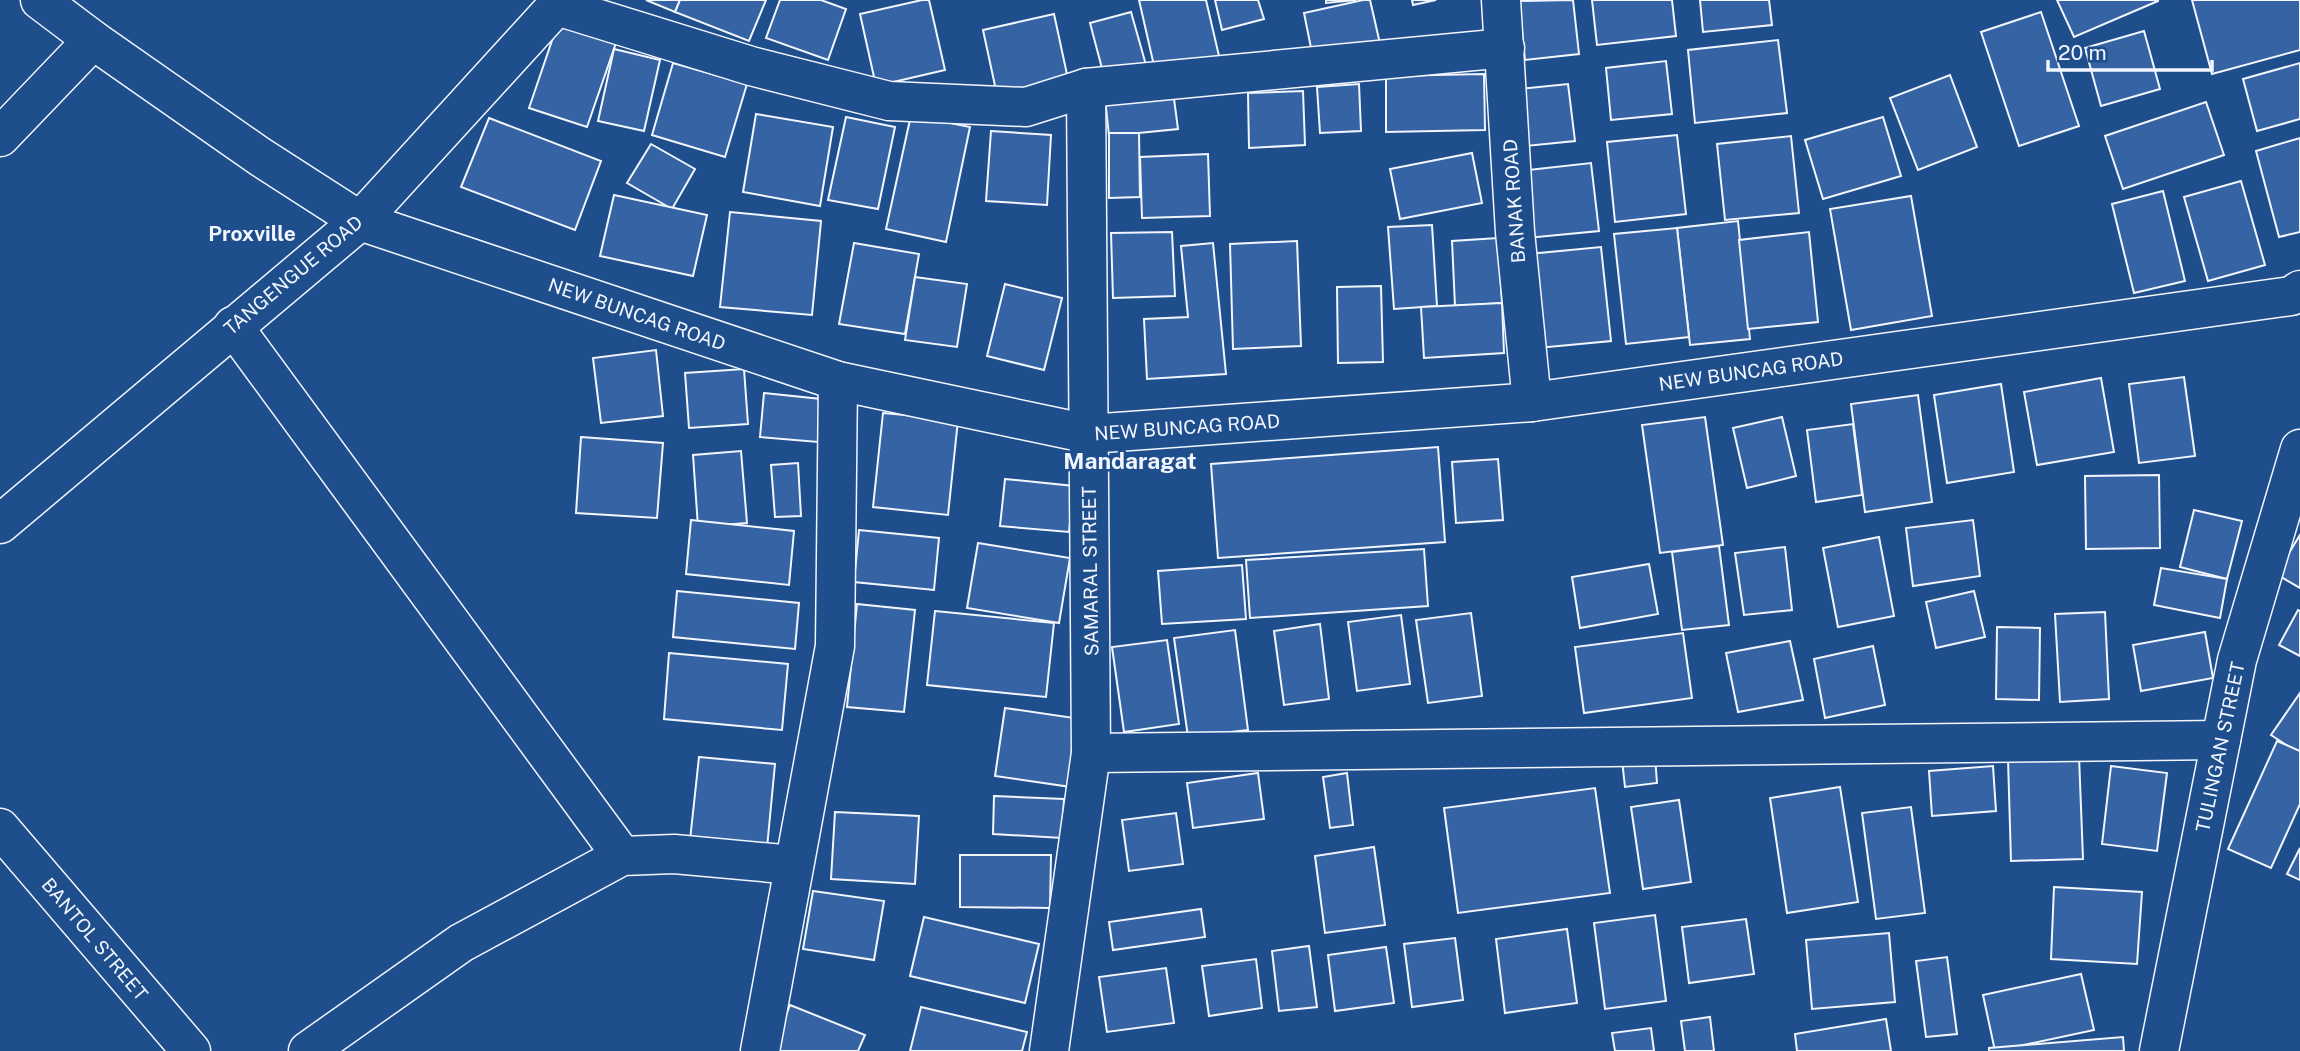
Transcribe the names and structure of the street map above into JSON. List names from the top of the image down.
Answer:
{
  "streets": {
    "street": [
      "BANAK ROAD",
      "TANGENGUE ROAD",
      "NEW BUNCAG ROAD",
      "SAMARAL STREET",
      "TULINGAN STREET",
      "BANTOL STREET"
    ]
  },
  "crossings": [
    ["BANAK ROAD", "NEW BUNCAG ROAD"],
    ["TANGENGUE ROAD", "NEW BUNCAG ROAD"],
    ["NEW BUNCAG ROAD", "SAMARAL STREET"]
  ],
  "districts": ["Proxville", "Mandaragat"],
  "scale_bar": "20 m"
}
